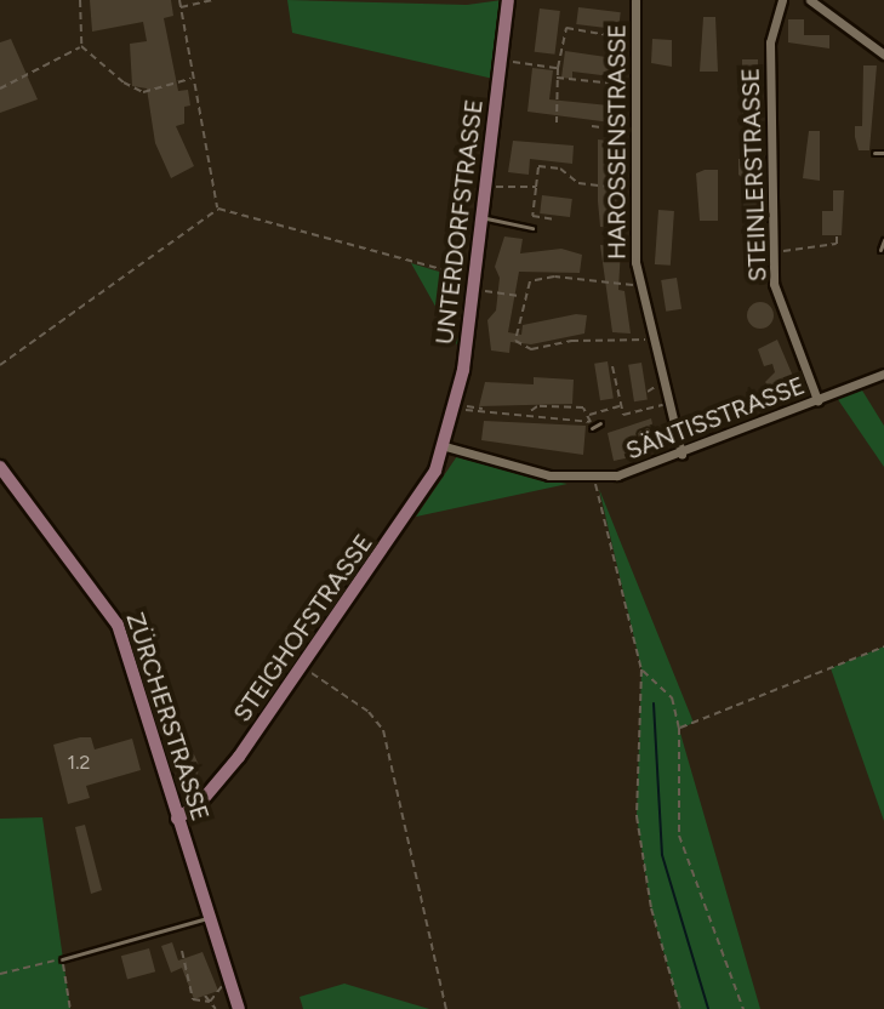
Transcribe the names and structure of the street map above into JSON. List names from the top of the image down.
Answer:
{
  "streets": {
    "street": [
      "HAROSSENSTRASSE",
      "STEINLERSTRASSE",
      "UNTERDORFSTRASSE",
      "SÄNTISSTRASSE",
      "STEIGHOFSTRASSE",
      "ZÜRCHERSTRASSE"
    ]
  },
  "crossings": [
    ["HAROSSENSTRASSE", "SÄNTISSTRASSE"],
    ["STEINLERSTRASSE", "SÄNTISSTRASSE"],
    ["UNTERDORFSTRASSE", "SÄNTISSTRASSE"],
    ["UNTERDORFSTRASSE", "STEIGHOFSTRASSE"],
    ["SÄNTISSTRASSE", "STEIGHOFSTRASSE"],
    ["STEIGHOFSTRASSE", "ZÜRCHERSTRASSE"]
  ],
  "house_numbers": ["1.2"]
}
